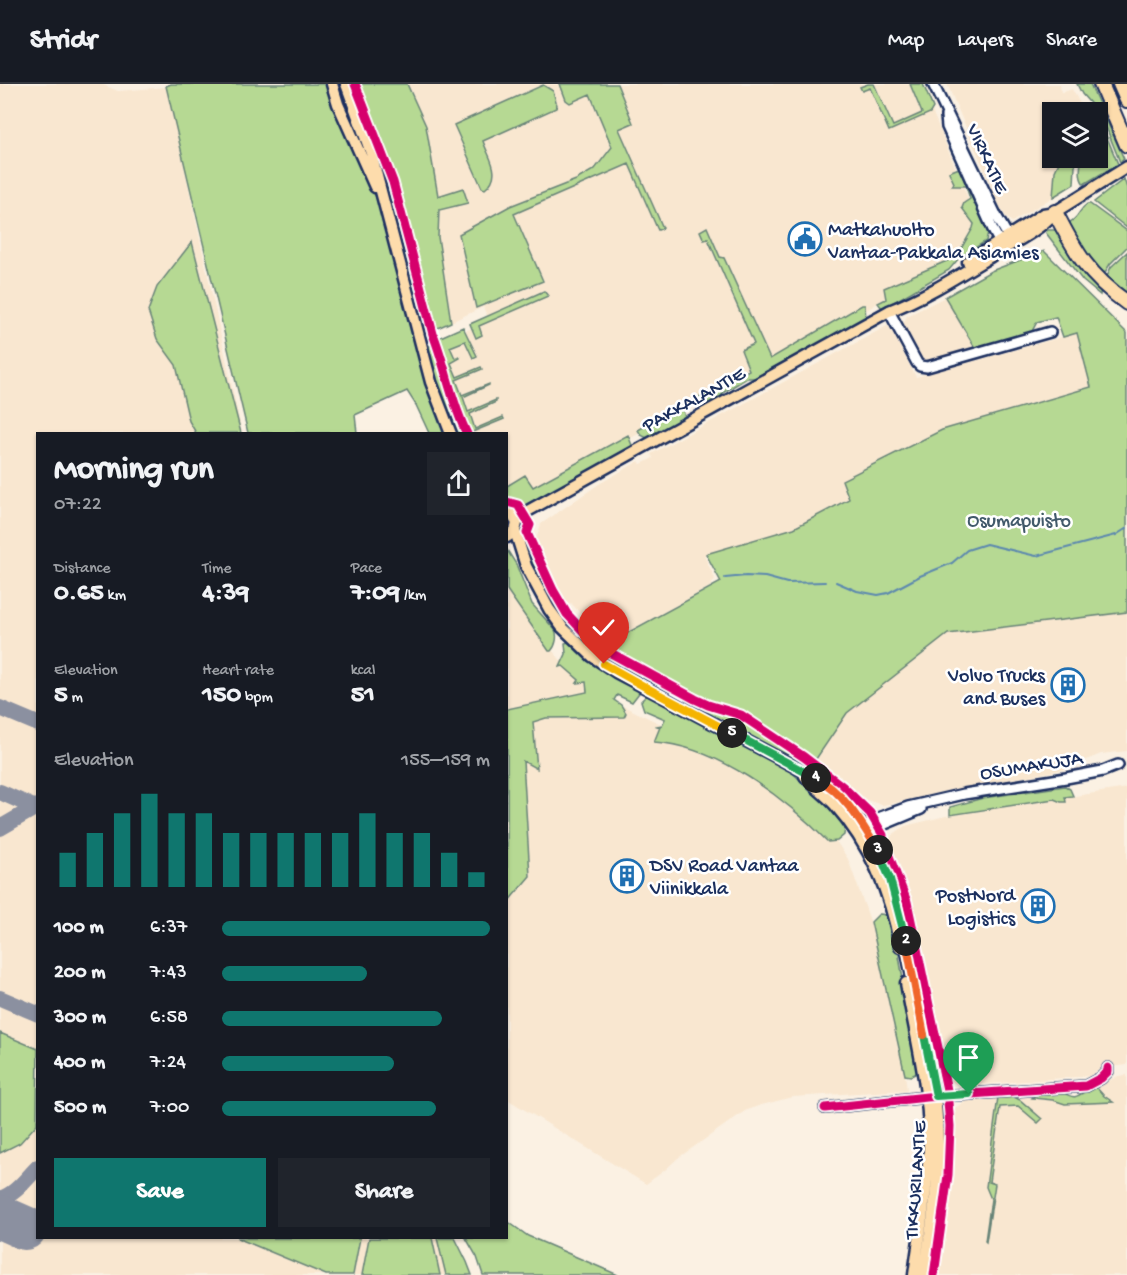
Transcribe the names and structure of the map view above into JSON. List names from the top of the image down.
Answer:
{
  "streets": {
    "main road": ["PAKKALANTIE", "TIKKURILANTIE"],
    "street": ["VIRKATIE", "OSUMAKUJA"]
  },
  "crossings": [
    ["VIRKATIE", "PAKKALANTIE"],
    ["PAKKALANTIE", "TIKKURILANTIE"],
    ["OSUMAKUJA", "TIKKURILANTIE"]
  ],
  "parks": ["Osumapuisto"],
  "places": {
    "public building": ["Matkahuolto Vantaa-Pakkala Asiamies"],
    "building": ["Volvo Trucks and Buses", "DSV Road Vantaa Viinikkala", "PostNord Logistics"]
  },
  "page": {
    "header": "Stridr",
    "nav": ["Map", "Layers", "Share"],
    "heading": ["Morning run", "07:22"],
    "stats": [
      ["Distance", "0.65 km"],
      ["Time", "4:39"],
      ["Pace", "7:09 /km"],
      ["Elevation", "5 m"],
      ["Heart rate", "150 bpm"],
      ["kcal", "51"]
    ],
    "pins": [
      "5",
      "4",
      "3",
      "2"
    ],
    "chart": ["Elevation", "155–159 m"],
    "list": [
      {
        "name": "100 m",
        "note": "6:37"
      },
      {
        "name": "200 m",
        "note": "7:43"
      },
      {
        "name": "300 m",
        "note": "6:58"
      },
      {
        "name": "400 m",
        "note": "7:24"
      },
      {
        "name": "500 m",
        "note": "7:00"
      }
    ],
    "buttons": ["Save", "Share"]
  }
}
